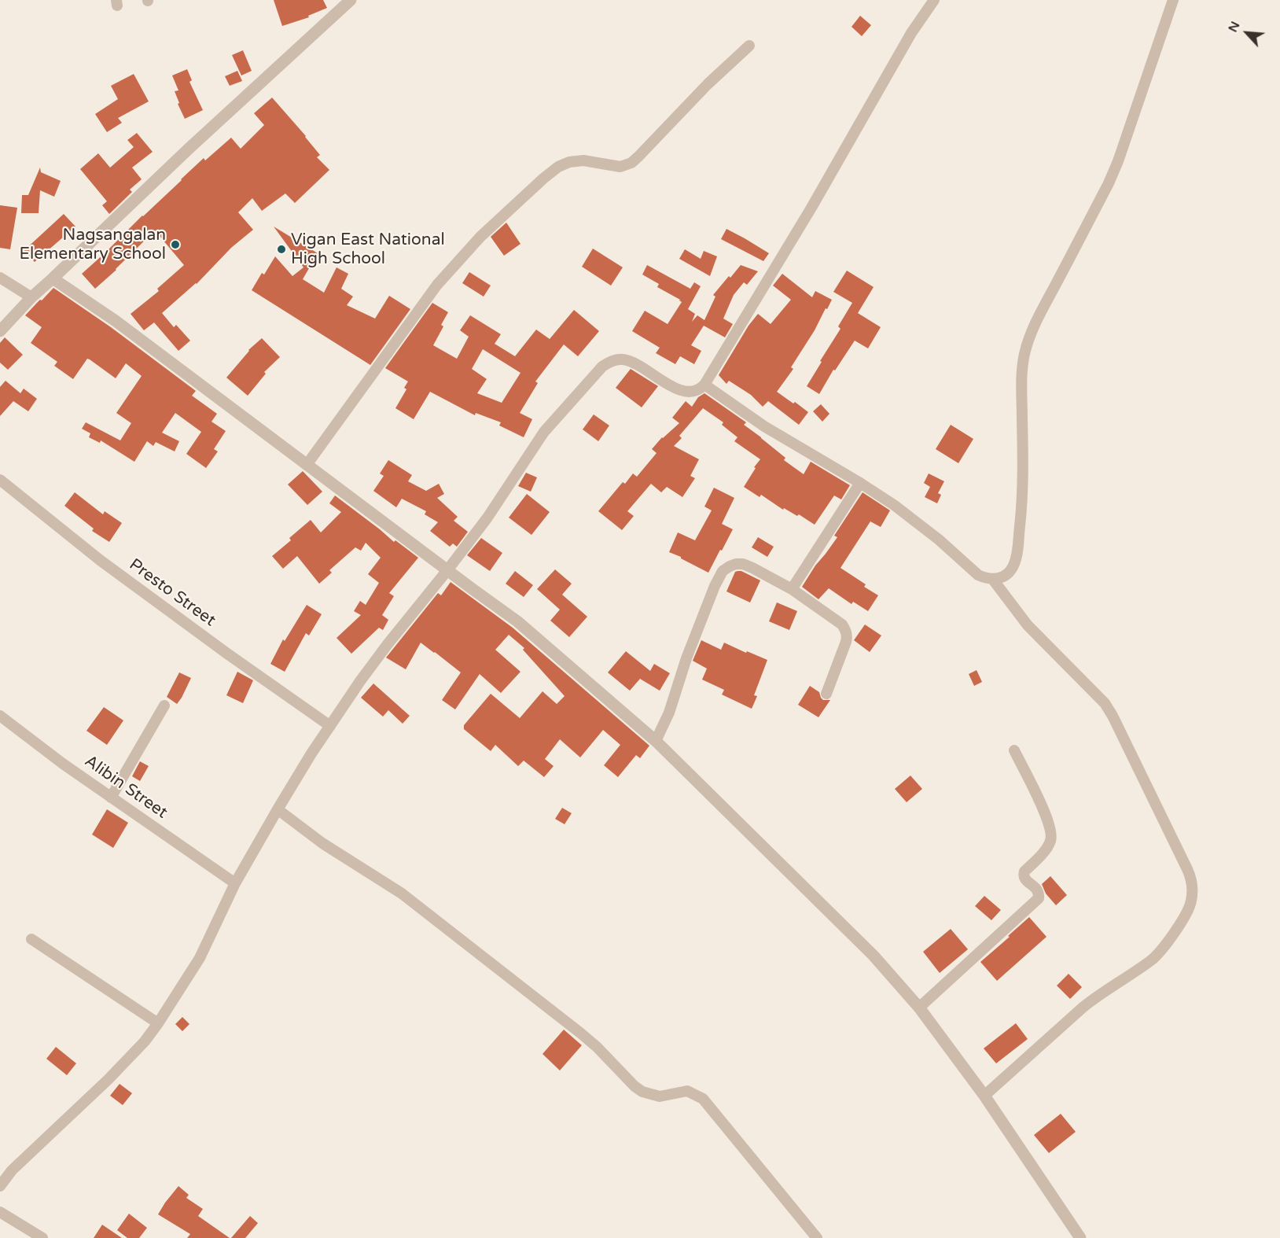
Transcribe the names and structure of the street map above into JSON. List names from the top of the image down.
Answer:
{
  "streets": {
    "street": ["Presto Street", "Alibin Street"]
  },
  "places": ["Nagsangalan Elementary School", "Vigan East National High School"],
  "north": "top left"
}
